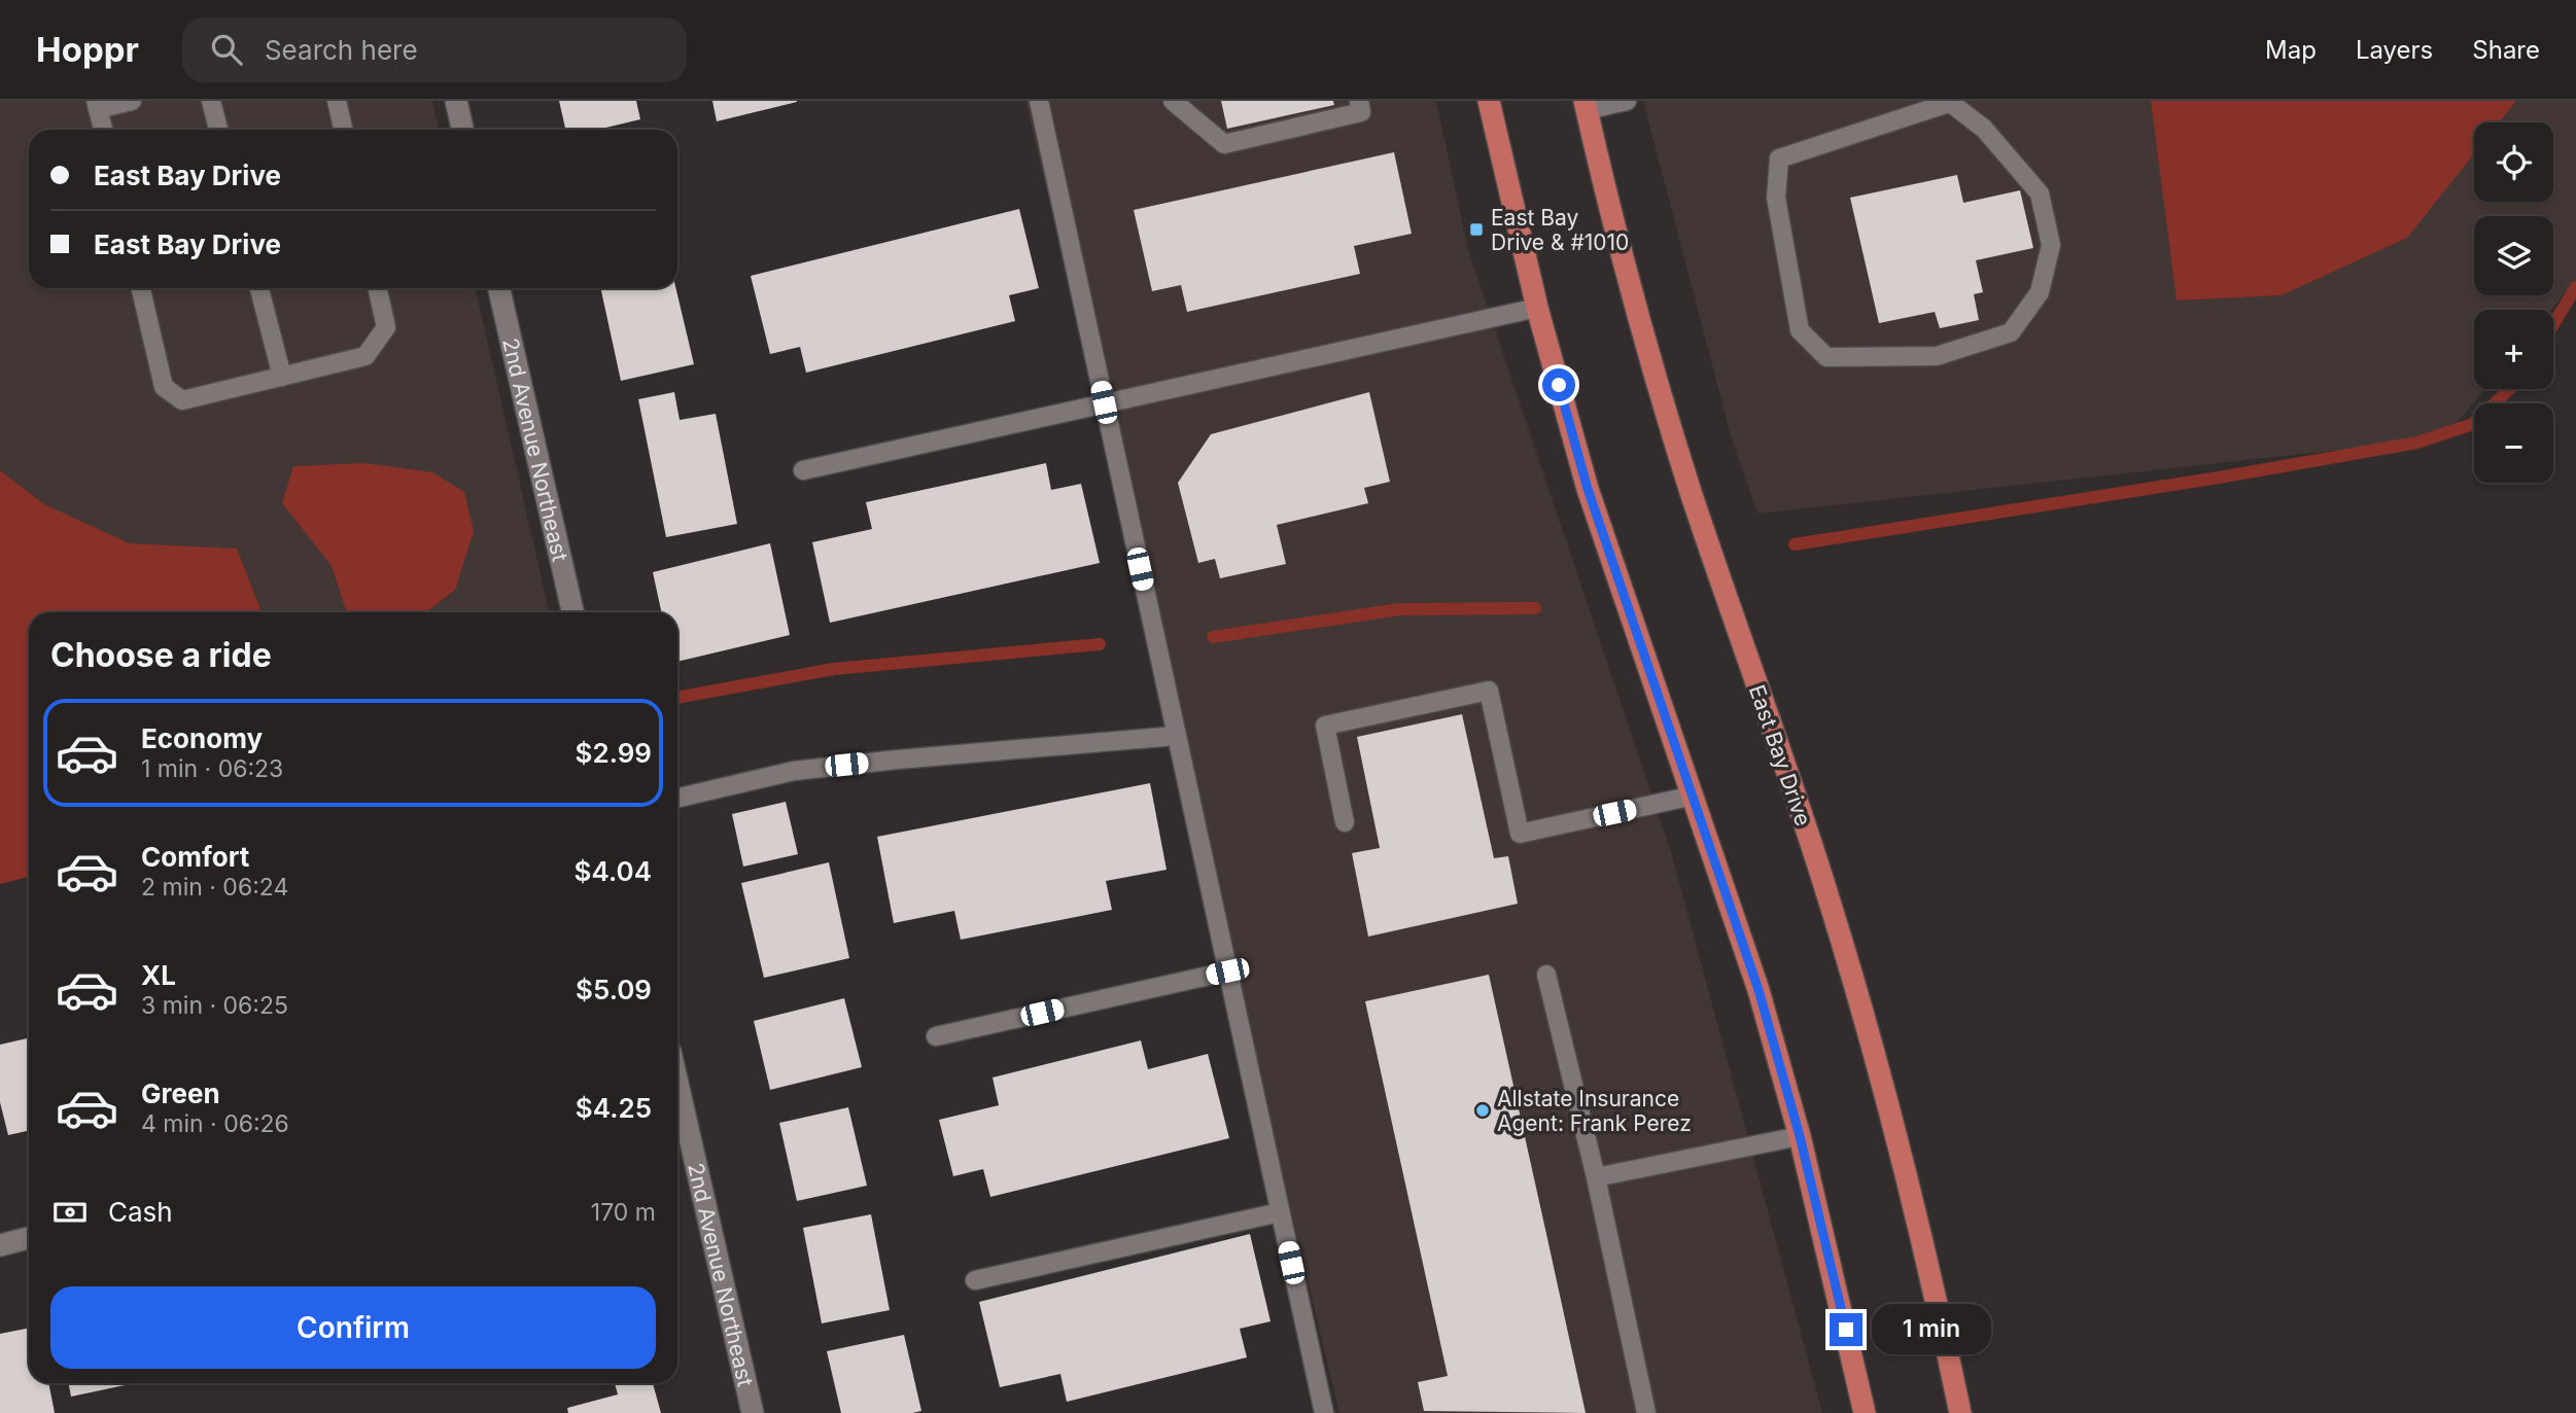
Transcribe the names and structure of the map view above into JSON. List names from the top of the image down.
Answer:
{
  "streets": {
    "main road": ["East Bay Drive"],
    "street": ["2nd Avenue Northeast"]
  },
  "places": {
    "transit": ["East Bay Drive & #1010"],
    "other": ["Allstate Insurance Agent: Frank Perez"]
  },
  "page": {
    "header": "Hoppr",
    "search": "Search here",
    "nav": ["Map", "Layers", "Share"],
    "map_buttons": ["+", "−"],
    "banner": ["East Bay Drive", "East Bay Drive"],
    "heading": "Choose a ride",
    "list": [
      {
        "name": "Economy",
        "note": "1 min · 06:23",
        "value": "$2.99"
      },
      {
        "name": "Comfort",
        "note": "2 min · 06:24",
        "value": "$4.04"
      },
      {
        "name": "XL",
        "note": "3 min · 06:25",
        "value": "$5.09"
      },
      {
        "name": "Green",
        "note": "4 min · 06:26",
        "value": "$4.25"
      }
    ],
    "pay": ["Cash", "170 m"],
    "buttons": "Confirm",
    "bubble": "1 min"
  }
}
